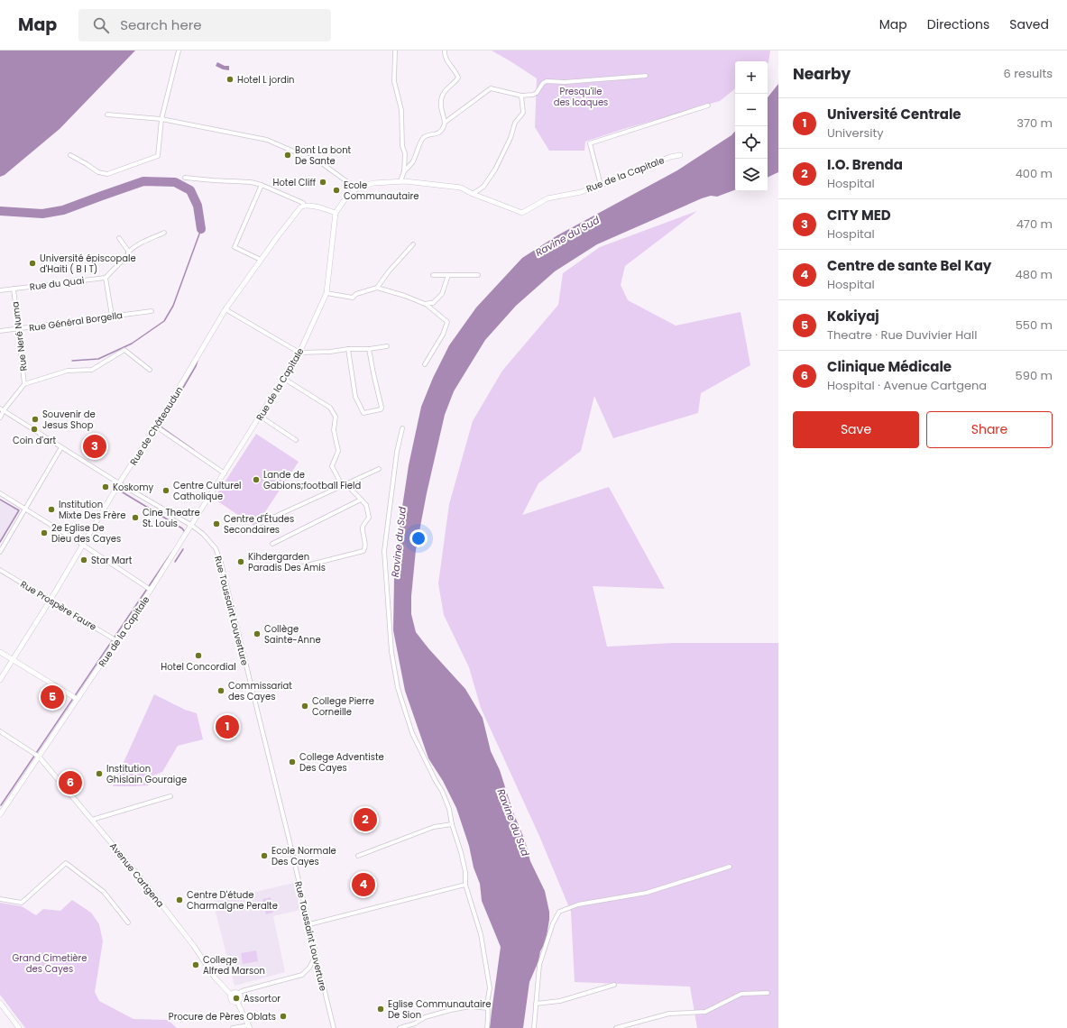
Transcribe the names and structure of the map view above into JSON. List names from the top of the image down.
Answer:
{
  "streets": {
    "street": [
      "Rue de la Capitale",
      "Rue du Quai",
      "Rue Général Borgella",
      "Rue Neré Numa",
      "Rue de Châteaudun",
      "Rue Prospère Faure",
      "Rue Toussaint Louverture",
      "Avenue Cartgena"
    ]
  },
  "crossings": [
    ["Rue de la Capitale", "Rue Prospère Faure"],
    ["Rue de la Capitale", "Rue Toussaint Louverture"],
    ["Rue de la Capitale", "Avenue Cartgena"],
    ["Rue du Quai", "Rue Neré Numa"],
    ["Rue Général Borgella", "Rue Neré Numa"],
    ["Rue de Châteaudun", "Rue Prospère Faure"],
    ["Rue de Châteaudun", "Rue Toussaint Louverture"]
  ],
  "water": ["Ravine du Sud"],
  "parks": ["Presqu'ile des Icaques", "Grand Cimetière des Cayes"],
  "places": [
    "Hotel L jordin",
    "Bont La bont De Sante",
    "Hotel Cliff",
    "Ecole Communautaire",
    "Université épiscopale d'Haiti ( B I T)",
    "Souvenir de Jesus Shop",
    "Coin d'art",
    "Lande de Gabions;football Field",
    "Koskomy",
    "Centre Culturel Catholique",
    "Institution Mixte Des Frère",
    "Cine Theatre St. Louis",
    "Centre d'Études Secondaires",
    "2e Eglise De Dieu des Cayes",
    "Star Mart",
    "Kihdergarden Paradis Des Amis",
    "Collège Sainte-Anne",
    "Hotel Concordial",
    "Commissariat des Cayes",
    "College Pierre Corneille",
    "College Adventiste Des Cayes",
    "Institution Ghislain Gouraige",
    "Ecole Normale Des Cayes",
    "Centre D'étude Charmalgne Peralte",
    "College Alfred Marson",
    "Assortor",
    "Eglise Communautaire De Sion",
    "Procure de Pères Oblats"
  ],
  "page": {
    "header": "Map",
    "search": "Search here",
    "nav": ["Map", "Directions", "Saved"],
    "heading": ["Nearby", "6 results"],
    "map_buttons": ["+", "−"],
    "list": [
      {
        "mark": "1",
        "name": "Université Centrale",
        "note": "University",
        "value": "370 m"
      },
      {
        "mark": "2",
        "name": "I.O. Brenda",
        "note": "Hospital",
        "value": "400 m"
      },
      {
        "mark": "3",
        "name": "CITY MED",
        "note": "Hospital",
        "value": "470 m"
      },
      {
        "mark": "4",
        "name": "Centre de sante Bel Kay",
        "note": "Hospital",
        "value": "480 m"
      },
      {
        "mark": "5",
        "name": "Kokiyaj",
        "note": "Theatre · Rue Duvivier Hall",
        "value": "550 m"
      },
      {
        "mark": "6",
        "name": "Clinique Médicale",
        "note": "Hospital · Avenue Cartgena",
        "value": "590 m"
      }
    ],
    "buttons": ["Save", "Share"],
    "pins": [
      "3",
      "5",
      "1",
      "6",
      "2",
      "4"
    ]
  }
}
